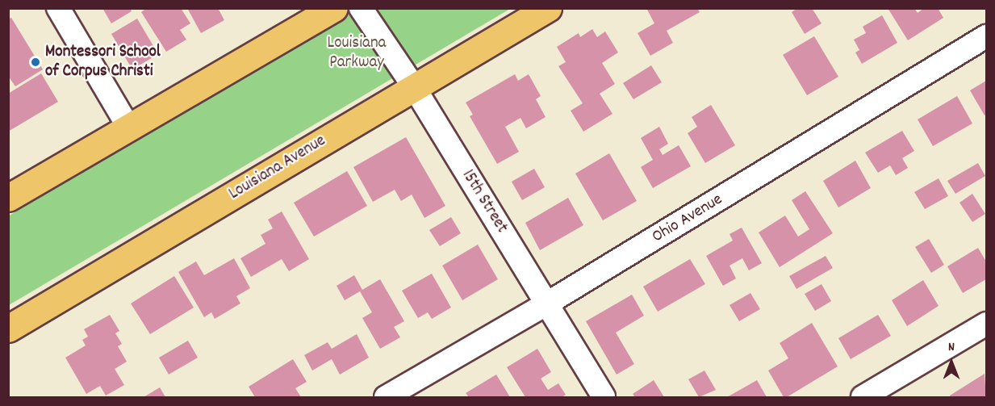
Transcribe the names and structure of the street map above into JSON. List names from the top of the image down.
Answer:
{
  "streets": {
    "main road": ["Louisiana Avenue"],
    "street": ["15th Street", "Ohio Avenue"]
  },
  "crossings": [
    ["Louisiana Avenue", "15th Street"],
    ["15th Street", "Ohio Avenue"]
  ],
  "parks": ["Louisiana Parkway"],
  "places": ["Montessori School of Corpus Christi"],
  "north": "top"
}
